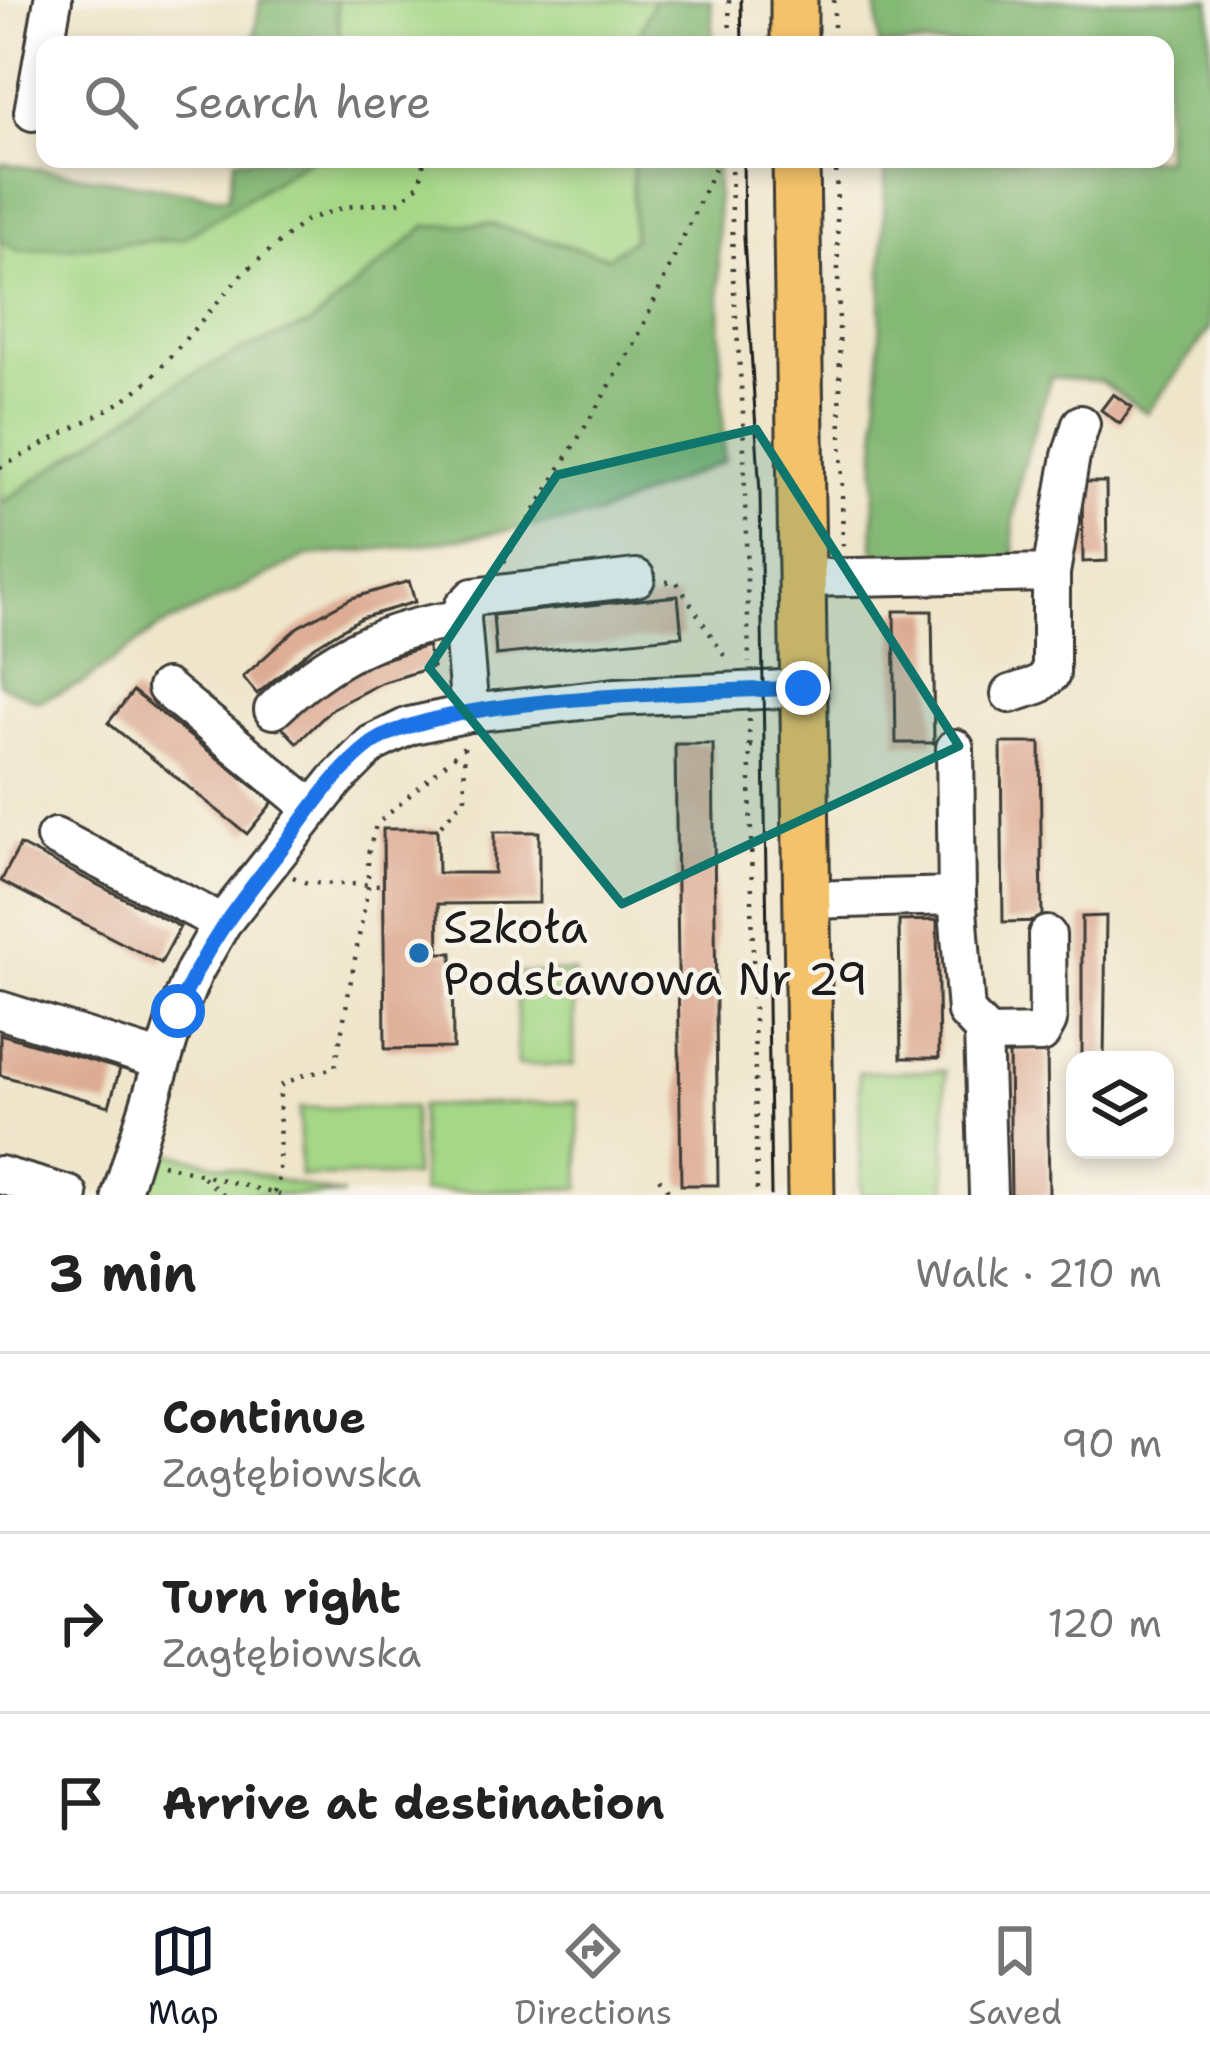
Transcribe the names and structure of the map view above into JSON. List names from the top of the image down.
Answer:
{
  "places": ["Szkoła Podstawowa Nr 29"],
  "page": {
    "search": "Search here",
    "heading": ["3 min", "Walk · 210 m"],
    "list": [
      ["Continue", "Zagłębiowska", "90 m"],
      ["Turn right", "Zagłębiowska", "120 m"],
      "Arrive at destination"
    ],
    "nav": ["Map", "Directions", "Saved"]
  }
}
